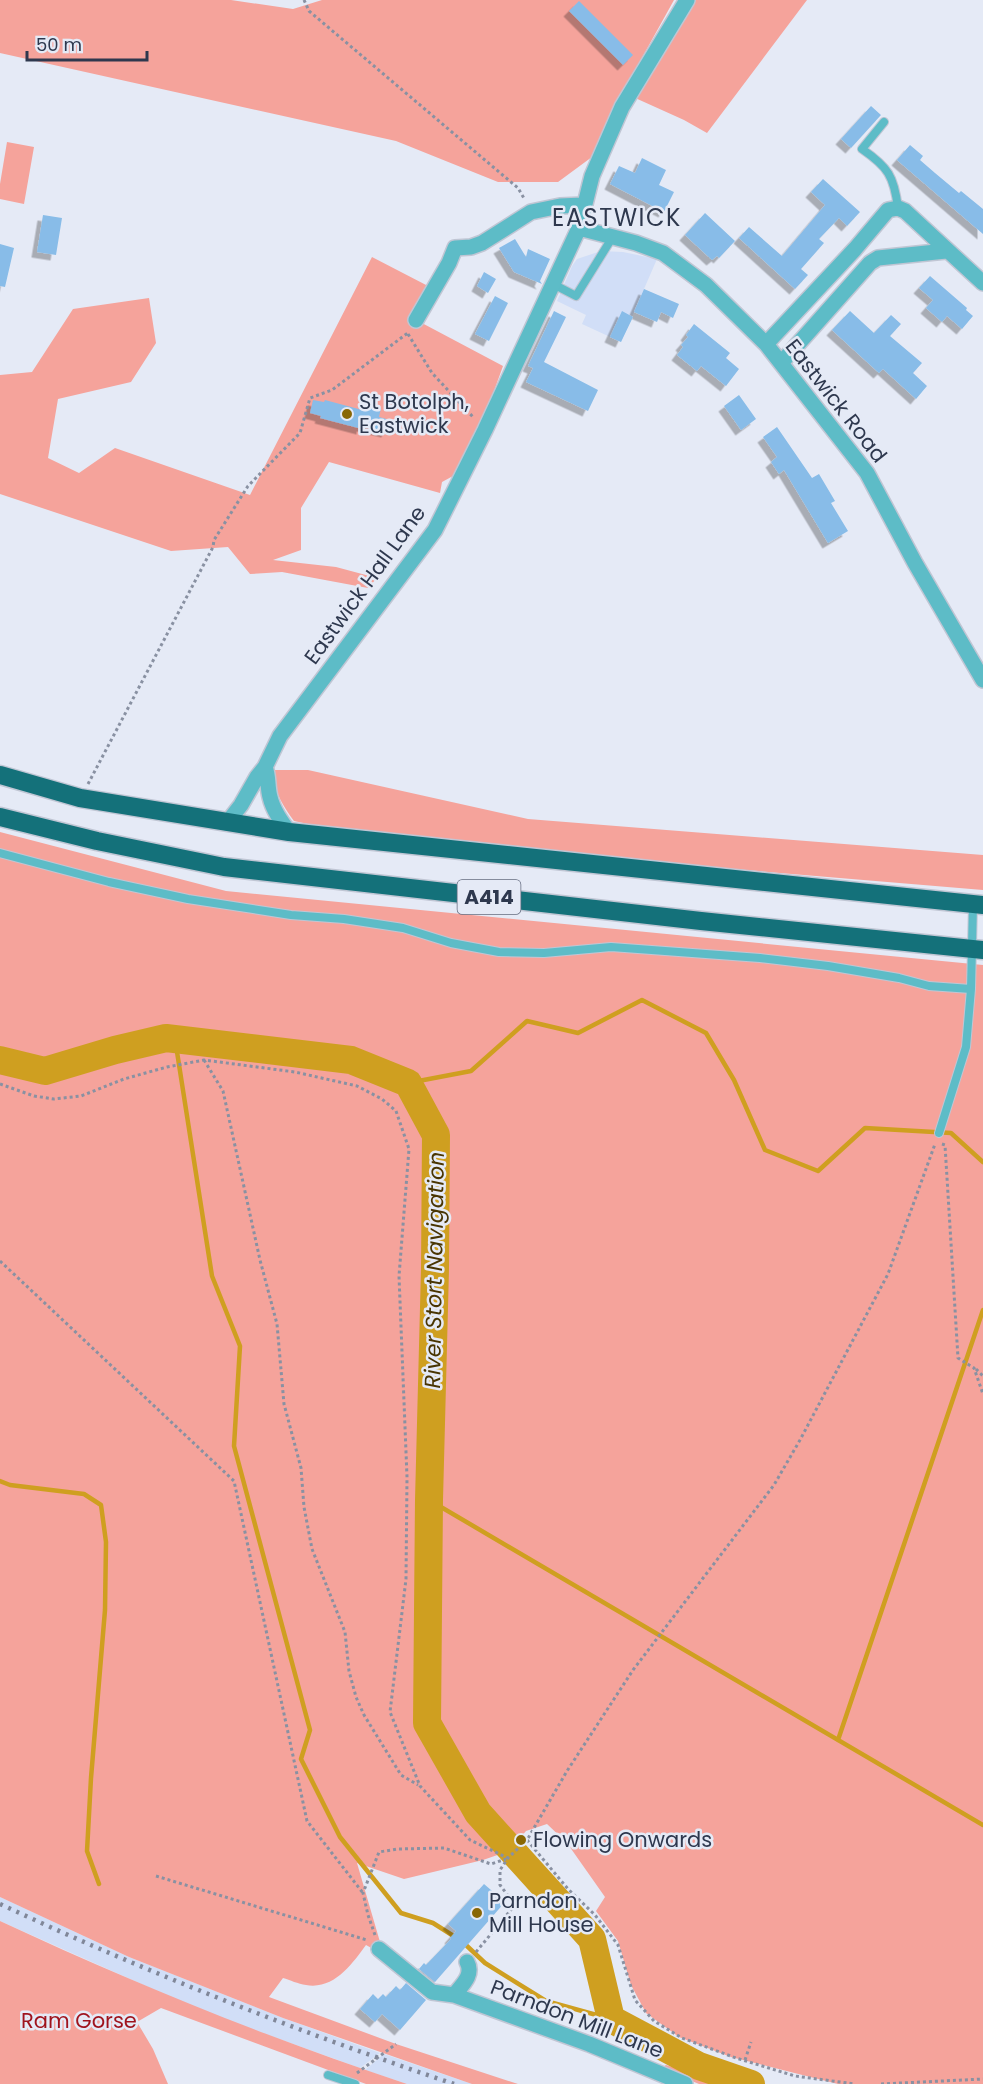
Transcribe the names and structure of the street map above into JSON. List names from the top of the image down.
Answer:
{
  "streets": {
    "highway": ["A414"],
    "street": ["Eastwick Road", "Eastwick Hall Lane", "Parndon Mill Lane"]
  },
  "crossings": [
    ["Eastwick Road", "Eastwick Hall Lane"],
    ["Eastwick Hall Lane", "A414"]
  ],
  "districts": ["EASTWICK"],
  "water": ["River Stort Navigation"],
  "parks": ["Ram Gorse"],
  "places": ["St Botolph, Eastwick", "Flowing Onwards", "Parndon Mill House"],
  "scale_bar": "50 m"
}
